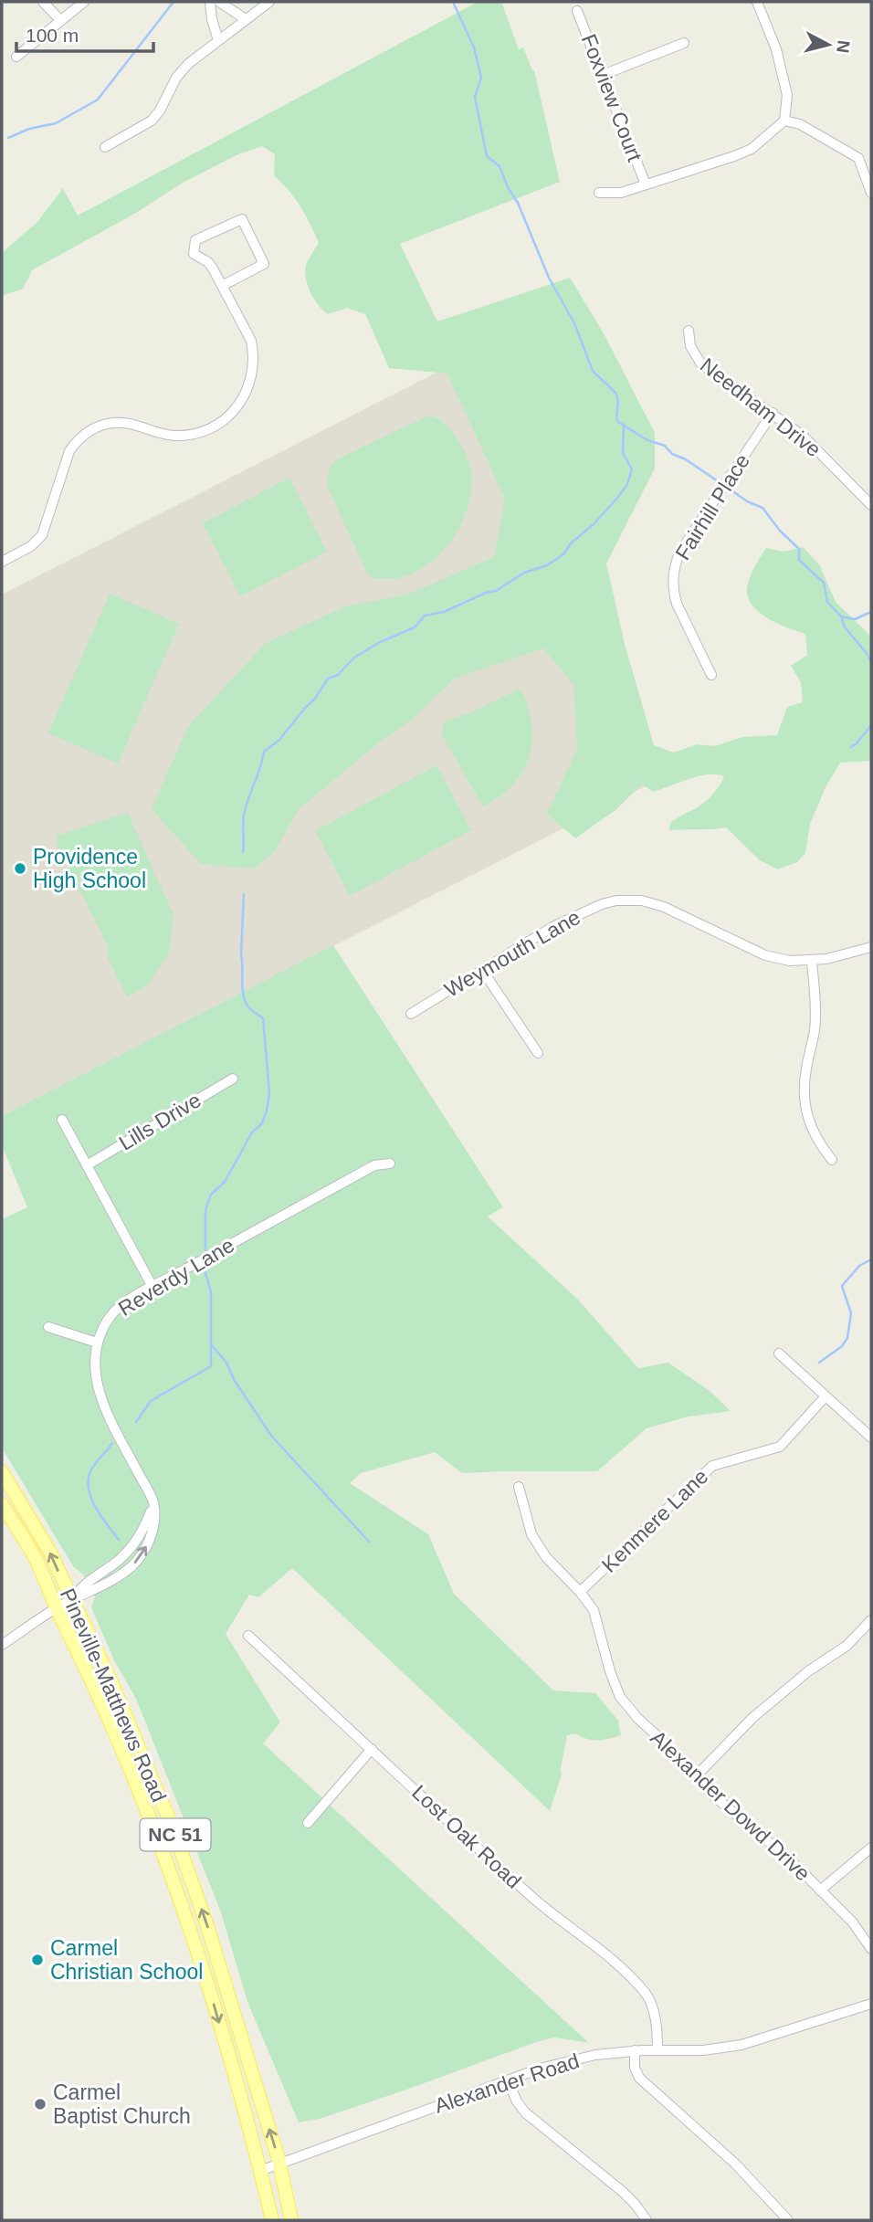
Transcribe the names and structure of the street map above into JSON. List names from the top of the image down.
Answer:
{
  "streets": {
    "main road": ["Pineville-Matthews Road", "NC 51"],
    "street": [
      "Foxview Court",
      "Needham Drive",
      "Fairhill Place",
      "Weymouth Lane",
      "Lills Drive",
      "Reverdy Lane",
      "Kenmere Lane",
      "Alexander Dowd Drive",
      "Lost Oak Road",
      "Alexander Road"
    ]
  },
  "crossings": [
    ["Needham Drive", "Fairhill Place"],
    ["Reverdy Lane", "Pineville-Matthews Road"],
    ["Kenmere Lane", "Alexander Dowd Drive"],
    ["Pineville-Matthews Road", "Alexander Road"],
    ["Lost Oak Road", "Alexander Road"]
  ],
  "places": ["Providence High School", "Carmel Christian School", "Carmel Baptist Church"],
  "scale_bar": "100 m",
  "north": "right"
}
